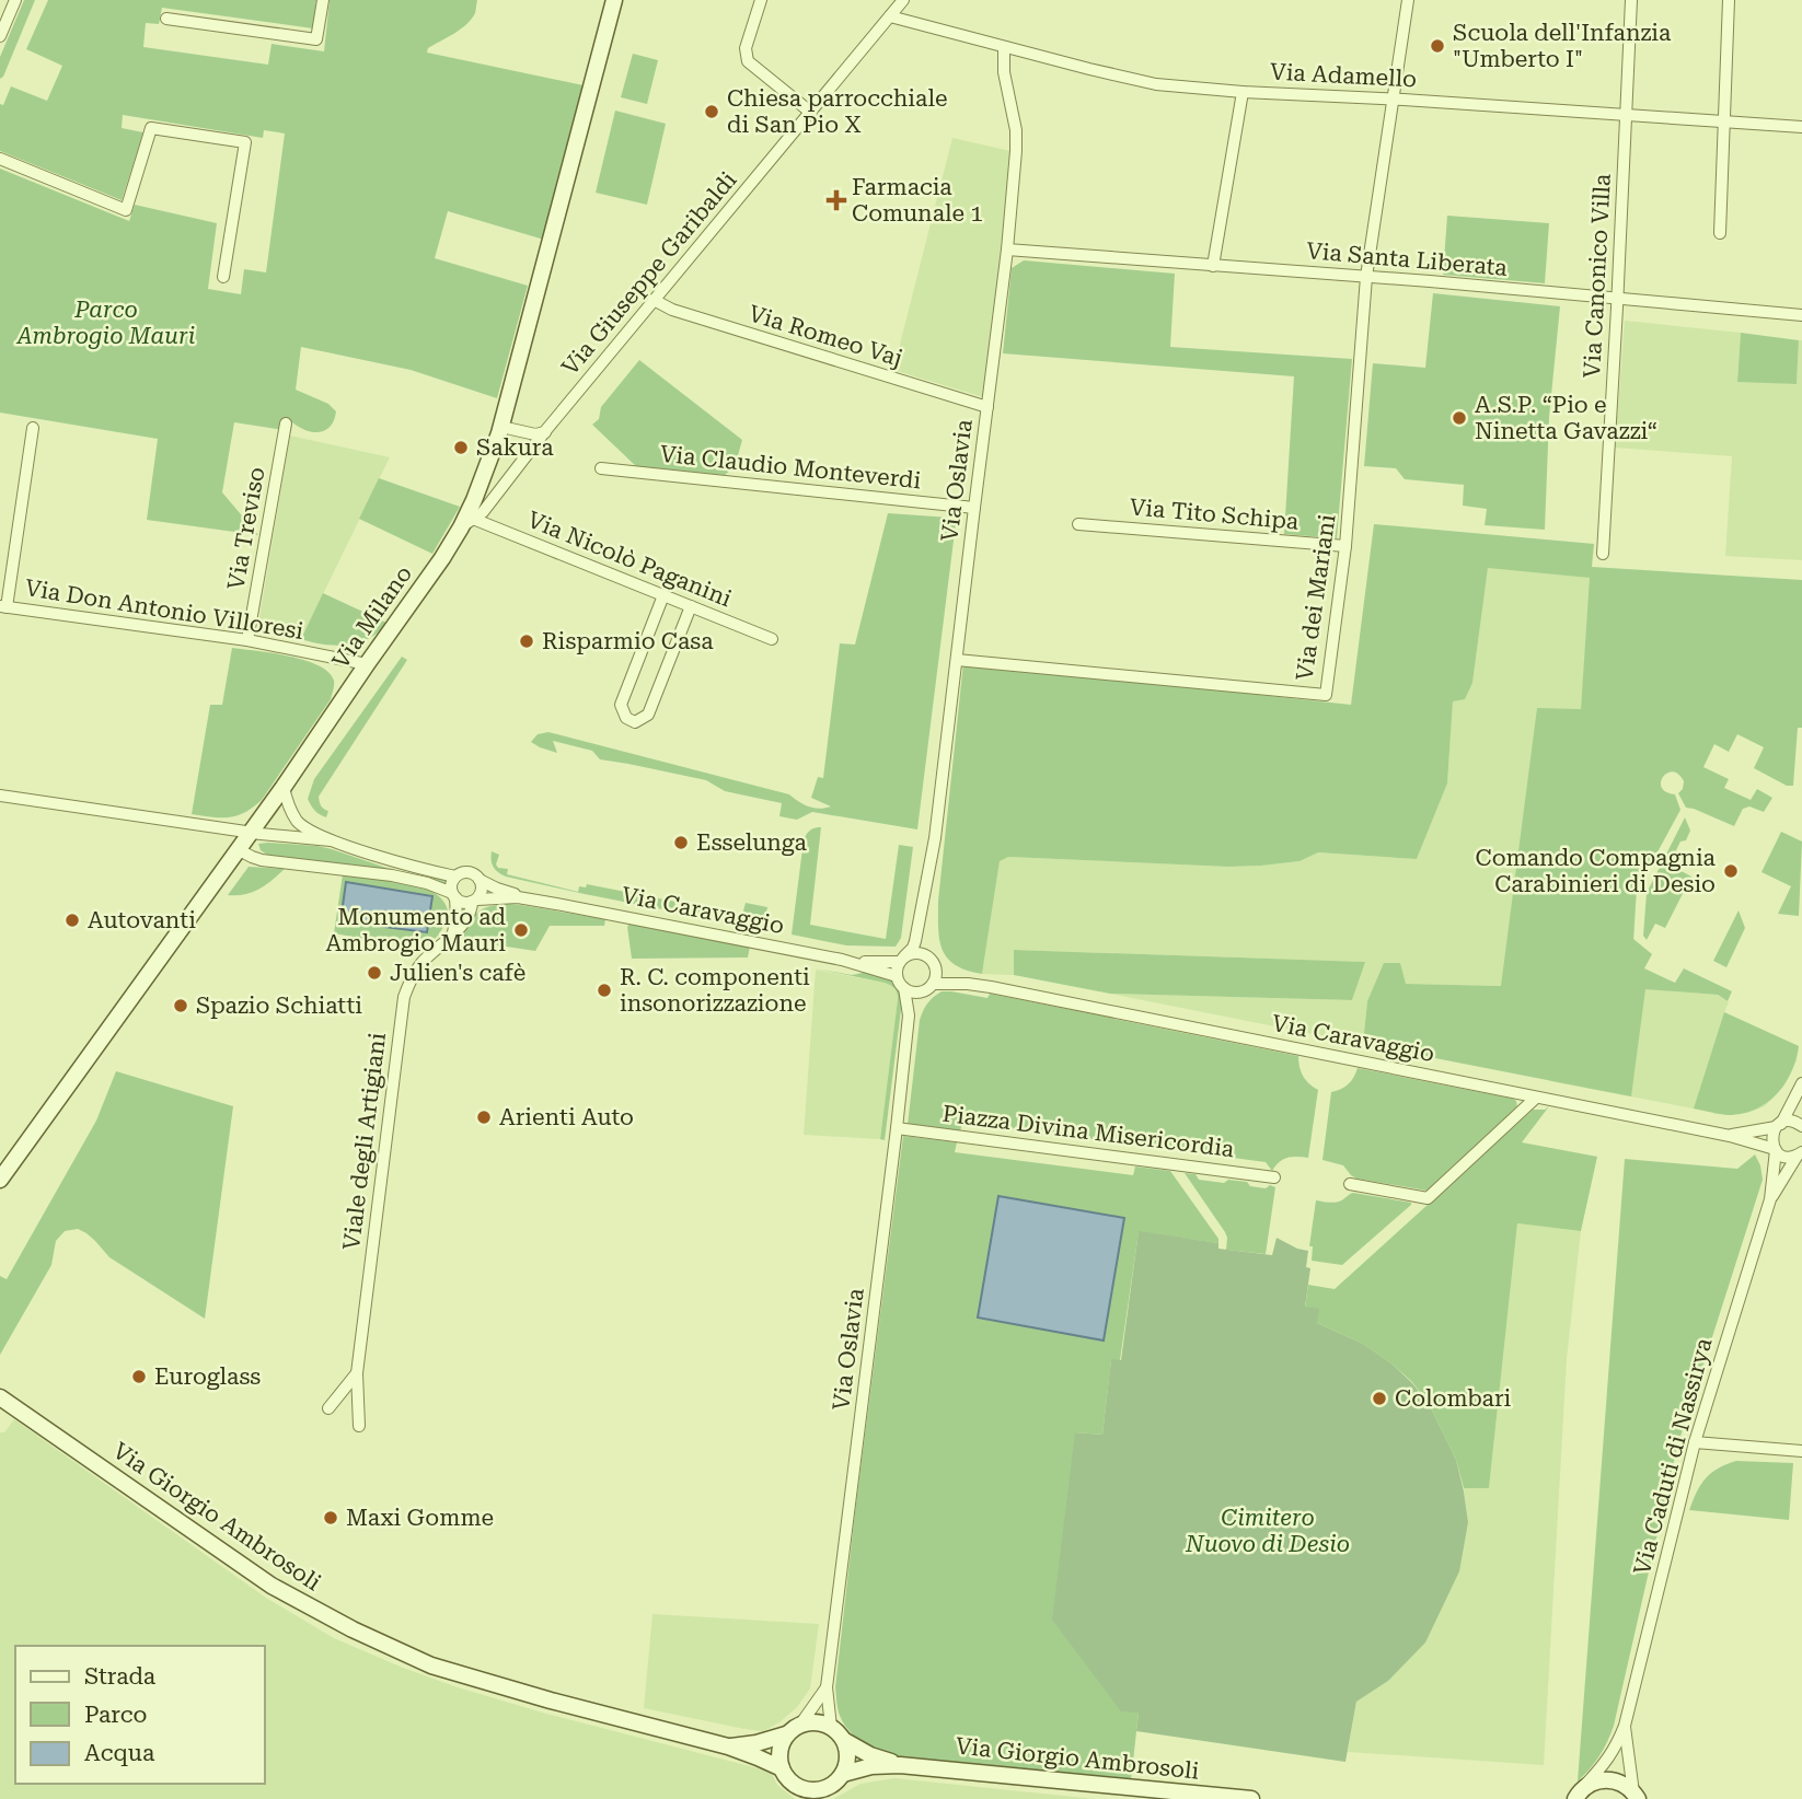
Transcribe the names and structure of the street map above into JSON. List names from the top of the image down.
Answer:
{
  "streets": {
    "main road": ["Via Milano", "Via Giorgio Ambrosoli"],
    "street": [
      "Via Adamello",
      "Via Santa Liberata",
      "Via Giuseppe Garibaldi",
      "Via Canonico Villa",
      "Via Romeo Vaj",
      "Via Claudio Monteverdi",
      "Via Oslavia",
      "Via Tito Schipa",
      "Via Treviso",
      "Via Nicolò Paganini",
      "Via dei Mariani",
      "Via Don Antonio Villoresi",
      "Via Caravaggio",
      "Piazza Divina Misericordia",
      "Viale degli Artigiani",
      "Via Caduti di Nassirya"
    ]
  },
  "crossings": [
    ["Via Adamello", "Via Giuseppe Garibaldi"],
    ["Via Adamello", "Via Canonico Villa"],
    ["Via Adamello", "Via Oslavia"],
    ["Via Adamello", "Via dei Mariani"],
    ["Via Santa Liberata", "Via Canonico Villa"],
    ["Via Santa Liberata", "Via Oslavia"],
    ["Via Santa Liberata", "Via dei Mariani"],
    ["Via Giuseppe Garibaldi", "Via Romeo Vaj"],
    ["Via Giuseppe Garibaldi", "Via Nicolò Paganini"],
    ["Via Giuseppe Garibaldi", "Via Milano"],
    ["Via Romeo Vaj", "Via Oslavia"],
    ["Via Claudio Monteverdi", "Via Oslavia"],
    ["Via Oslavia", "Via dei Mariani"],
    ["Via Oslavia", "Via Caravaggio"],
    ["Via Oslavia", "Piazza Divina Misericordia"],
    ["Via Oslavia", "Via Giorgio Ambrosoli"],
    ["Via Tito Schipa", "Via dei Mariani"],
    ["Via Treviso", "Via Don Antonio Villoresi"],
    ["Via Nicolò Paganini", "Via Milano"],
    ["Via Don Antonio Villoresi", "Via Milano"],
    ["Via Caravaggio", "Viale degli Artigiani"],
    ["Via Caravaggio", "Via Caduti di Nassirya"]
  ],
  "parks": ["Parco Ambrogio Mauri", "Cimitero Nuovo di Desio"],
  "places": {
    "other": [
      "Scuola dell'Infanzia \"Umberto I\"",
      "Chiesa parrocchiale di San Pio X",
      "A.S.P. “Pio e Ninetta Gavazzi“",
      "Sakura",
      "Risparmio Casa",
      "Esselunga",
      "Comando Compagnia Carabinieri di Desio",
      "Autovanti",
      "Monumento ad Ambrogio Mauri",
      "Julien's cafè",
      "R. C. componenti insonorizzazione",
      "Spazio Schiatti",
      "Arienti Auto",
      "Euroglass",
      "Colombari",
      "Maxi Gomme"
    ],
    "health": ["Farmacia Comunale 1"]
  },
  "legend": ["Strada", "Parco", "Acqua"]
}
